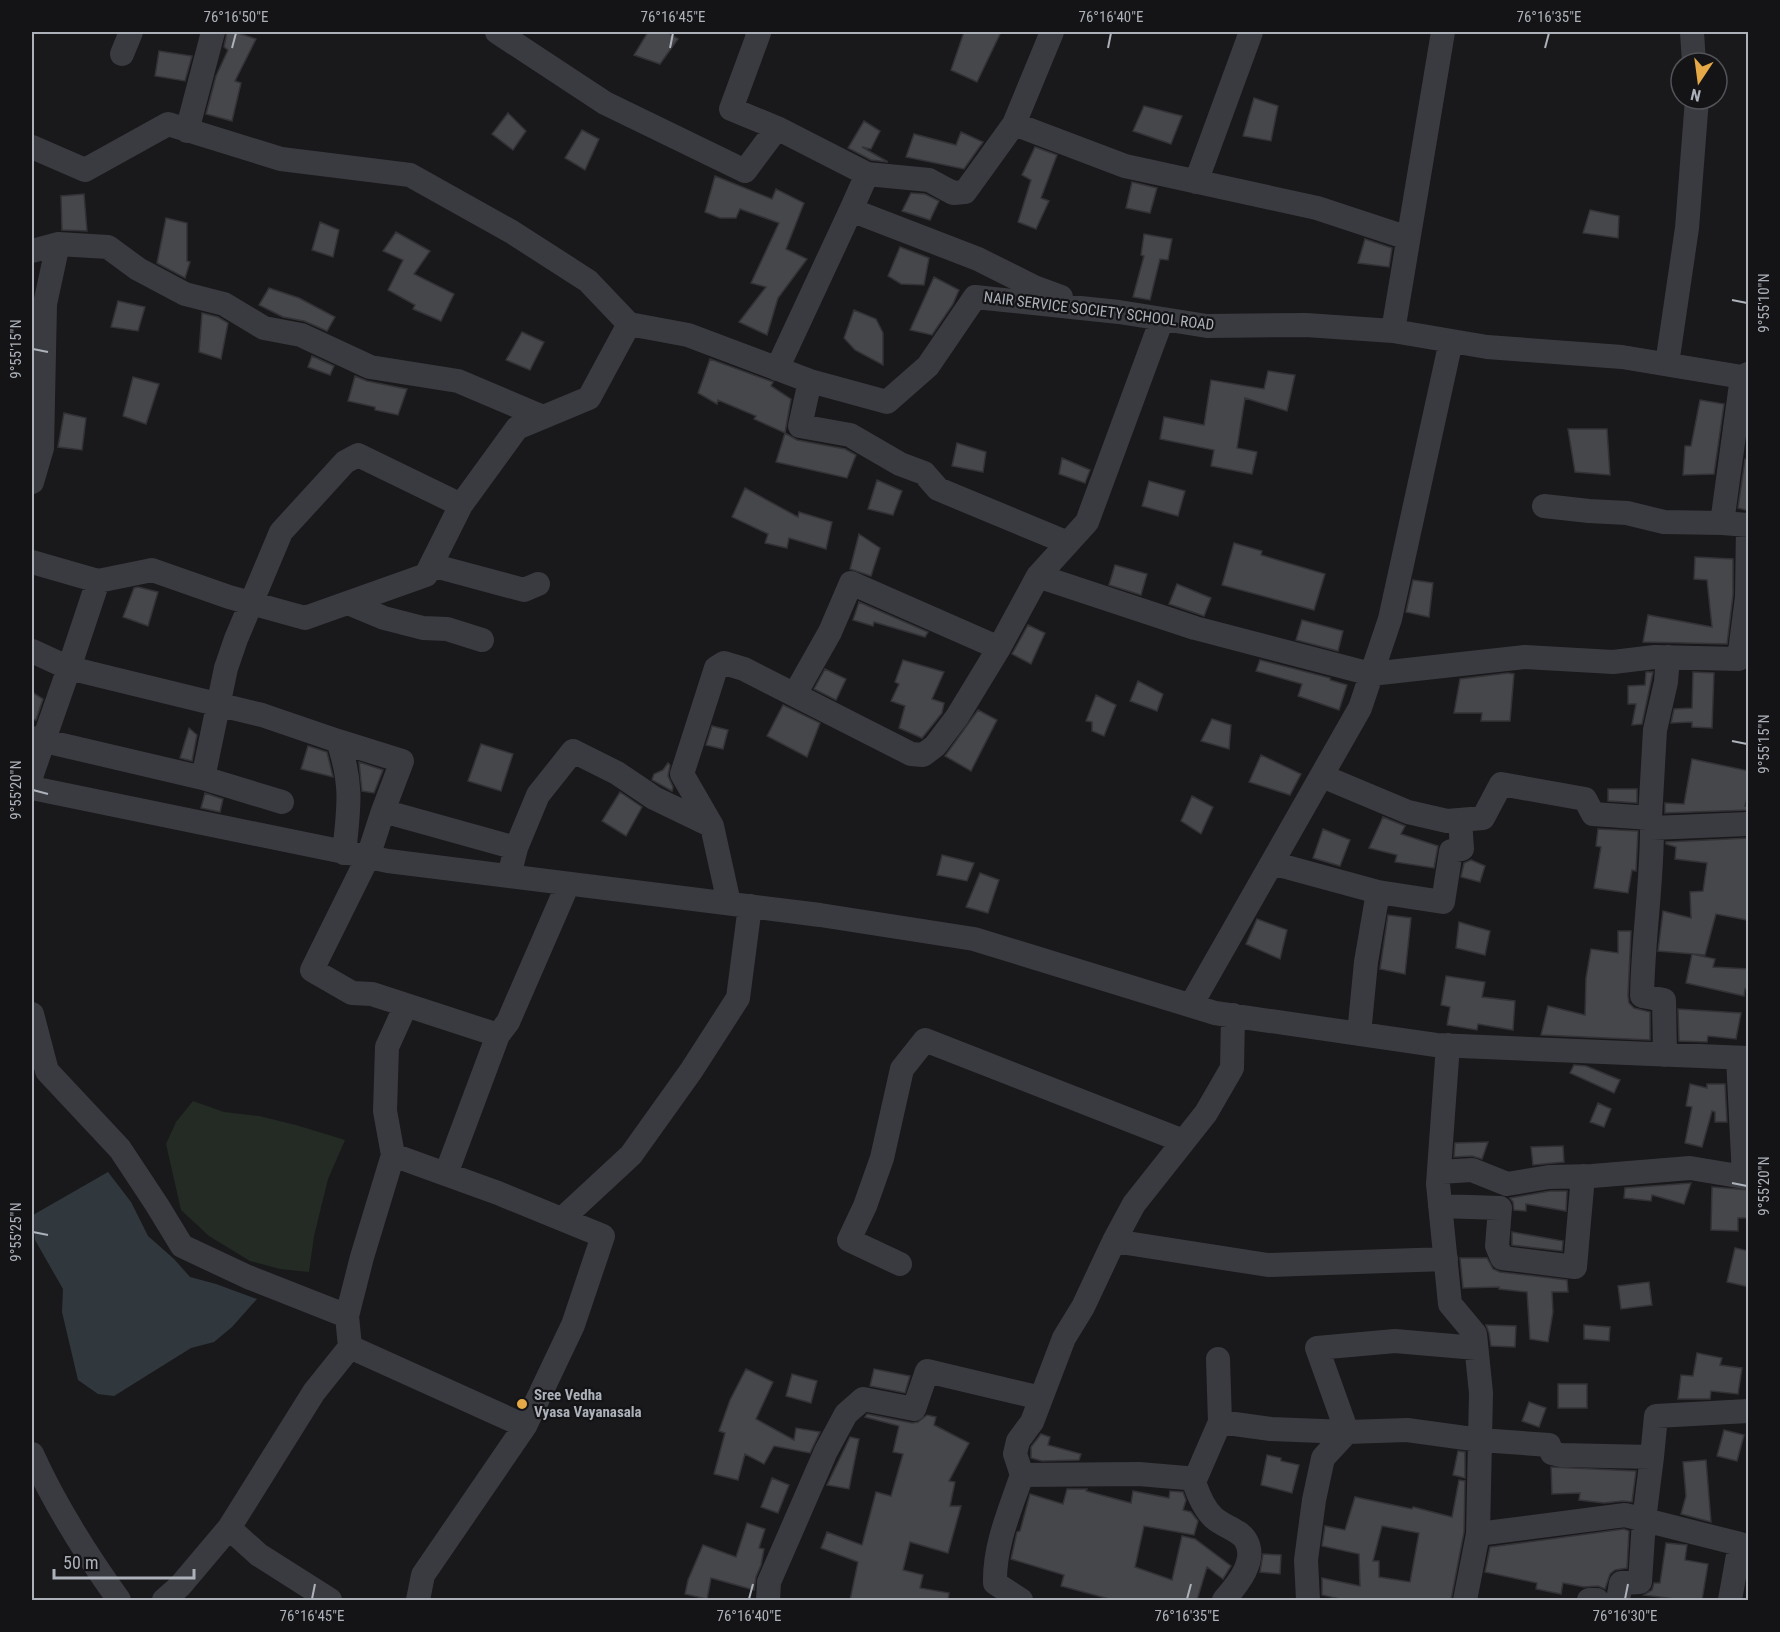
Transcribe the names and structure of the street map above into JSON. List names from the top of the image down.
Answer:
{
  "streets": {
    "street": ["NAIR SERVICE SOCIETY SCHOOL ROAD"]
  },
  "places": ["Sree Vedha Vyasa Vayanasala"],
  "scale_bar": "50 m",
  "north": "bottom",
  "coordinates": [
    "76°16'50\"E",
    "76°16'45\"E",
    "76°16'40\"E",
    "76°16'35\"E",
    "9°55'10\"N",
    "9°55'15\"N",
    "9°55'20\"N",
    "9°55'25\"N",
    "76°16'30\"E"
  ]
}
